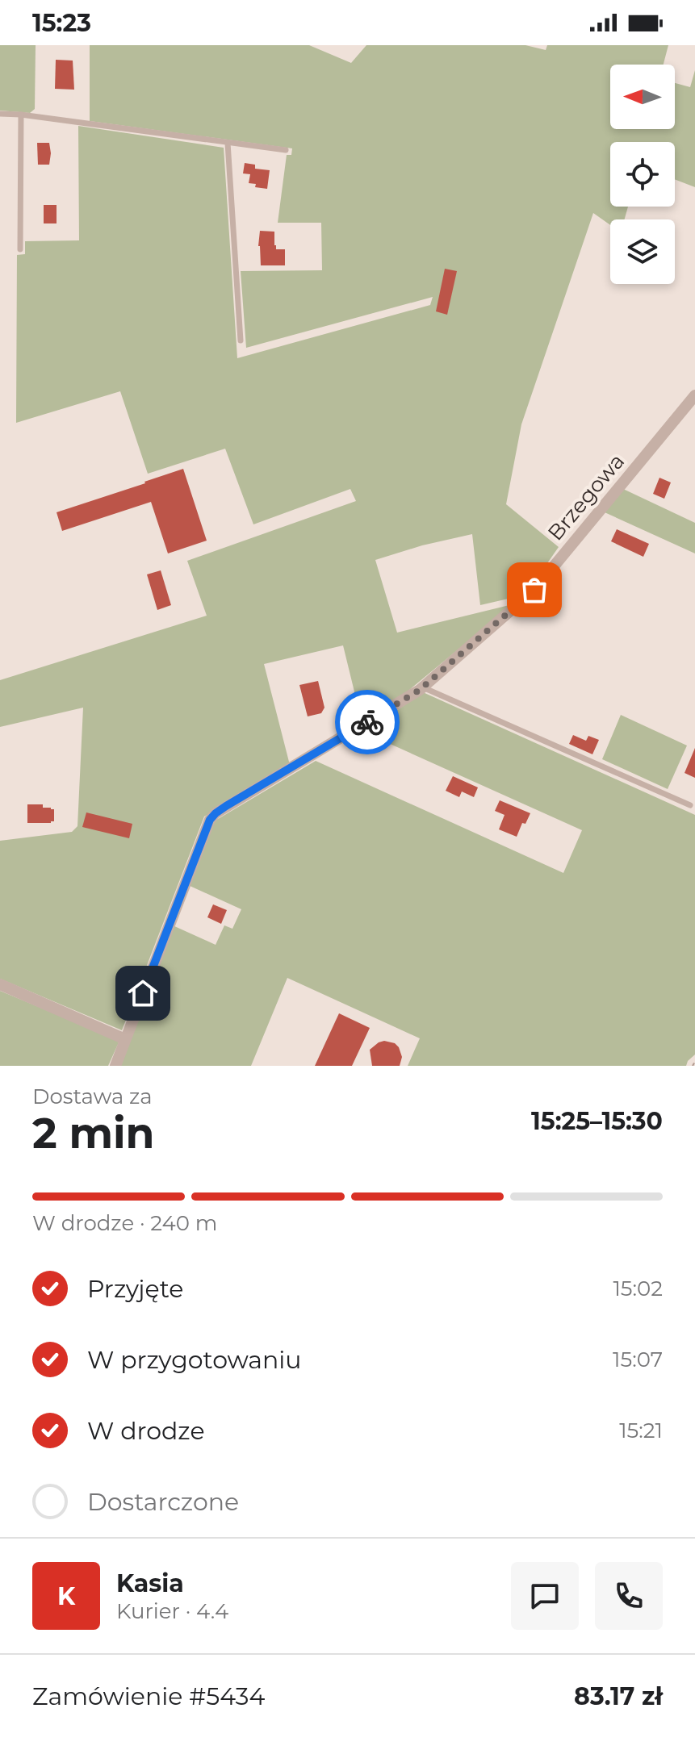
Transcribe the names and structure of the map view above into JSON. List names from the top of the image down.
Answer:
{
  "streets": {
    "street": ["Brzegowa"]
  },
  "north": "left",
  "page": {
    "status": "15:23",
    "heading": ["2 min", "Dostawa za", "15:25–15:30"],
    "panel": [
      "Kasia",
      "Kurier · 4.4",
      "Zamówienie #5434",
      "83.17 zł"
    ],
    "bar": "W drodze · 240 m",
    "list": [
      ["Przyjęte", "15:02"],
      ["W przygotowaniu", "15:07"],
      ["W drodze", "15:21"],
      "Dostarczone"
    ],
    "round": "K"
  }
}
